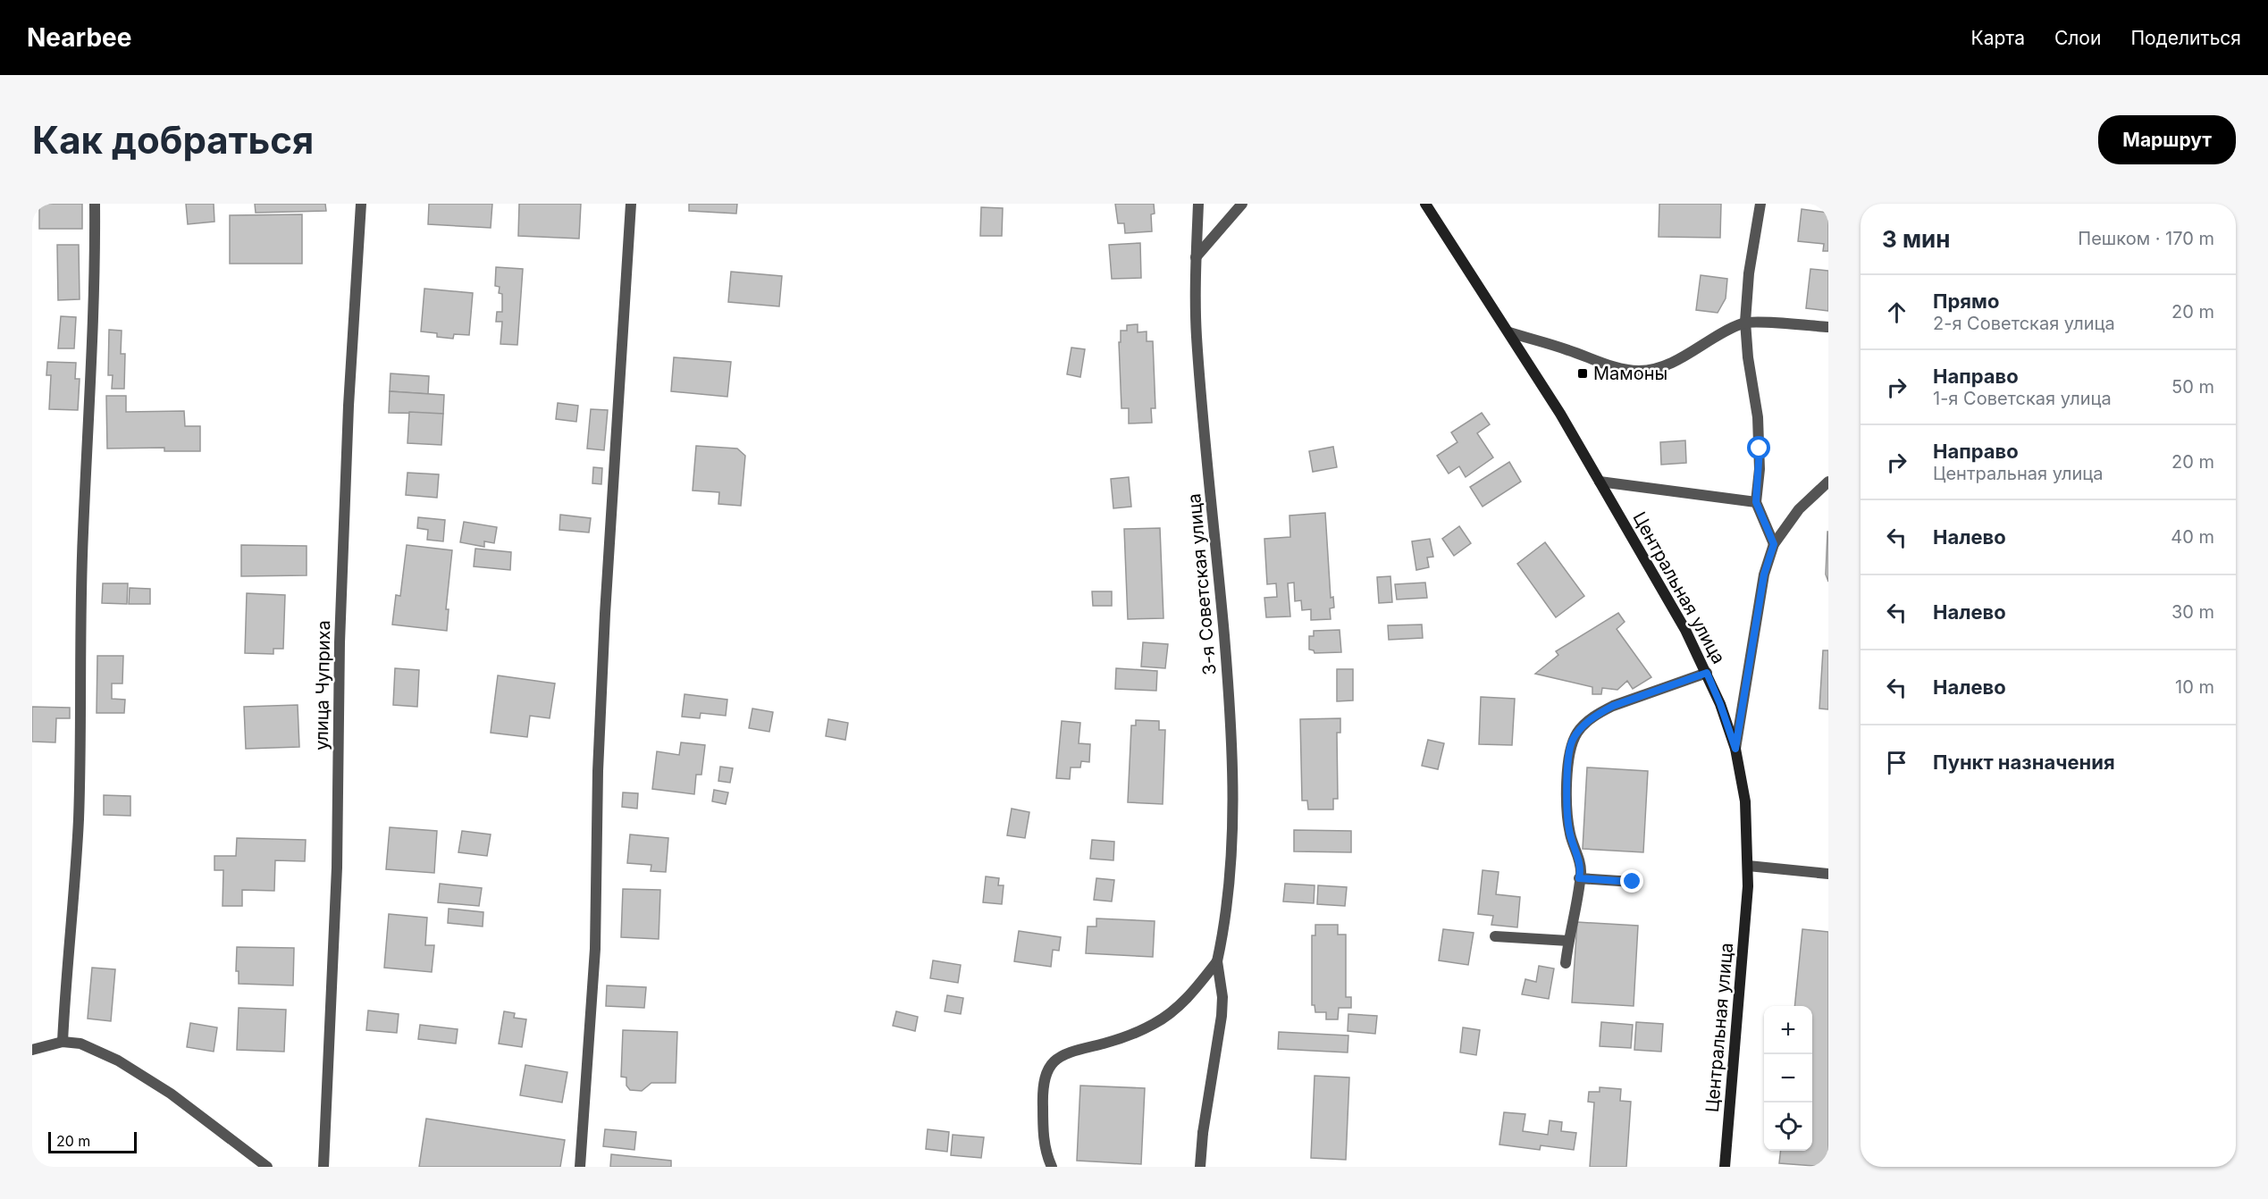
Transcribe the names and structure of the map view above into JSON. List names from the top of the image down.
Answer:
{
  "streets": {
    "street": ["3-я Советская улица", "Центральная улица", "улица Чуприха"]
  },
  "places": {
    "transit": ["Мамоны"]
  },
  "scale_bar": "20 m",
  "page": {
    "header": "Nearbee",
    "nav": ["Карта", "Слои", "Поделиться"],
    "buttons": "Маршрут",
    "title": "Как добраться",
    "heading": ["3 мин", "Пешком · 170 m"],
    "list": [
      ["Прямо", "2-я Советская улица", "20 m"],
      ["Направо", "1-я Советская улица", "50 m"],
      ["Направо", "Центральная улица", "20 m"],
      ["Налево", "40 m"],
      ["Налево", "30 m"],
      ["Налево", "10 m"],
      "Пункт назначения"
    ],
    "map_buttons": ["+", "−"],
    "scale": "20 m"
  }
}
